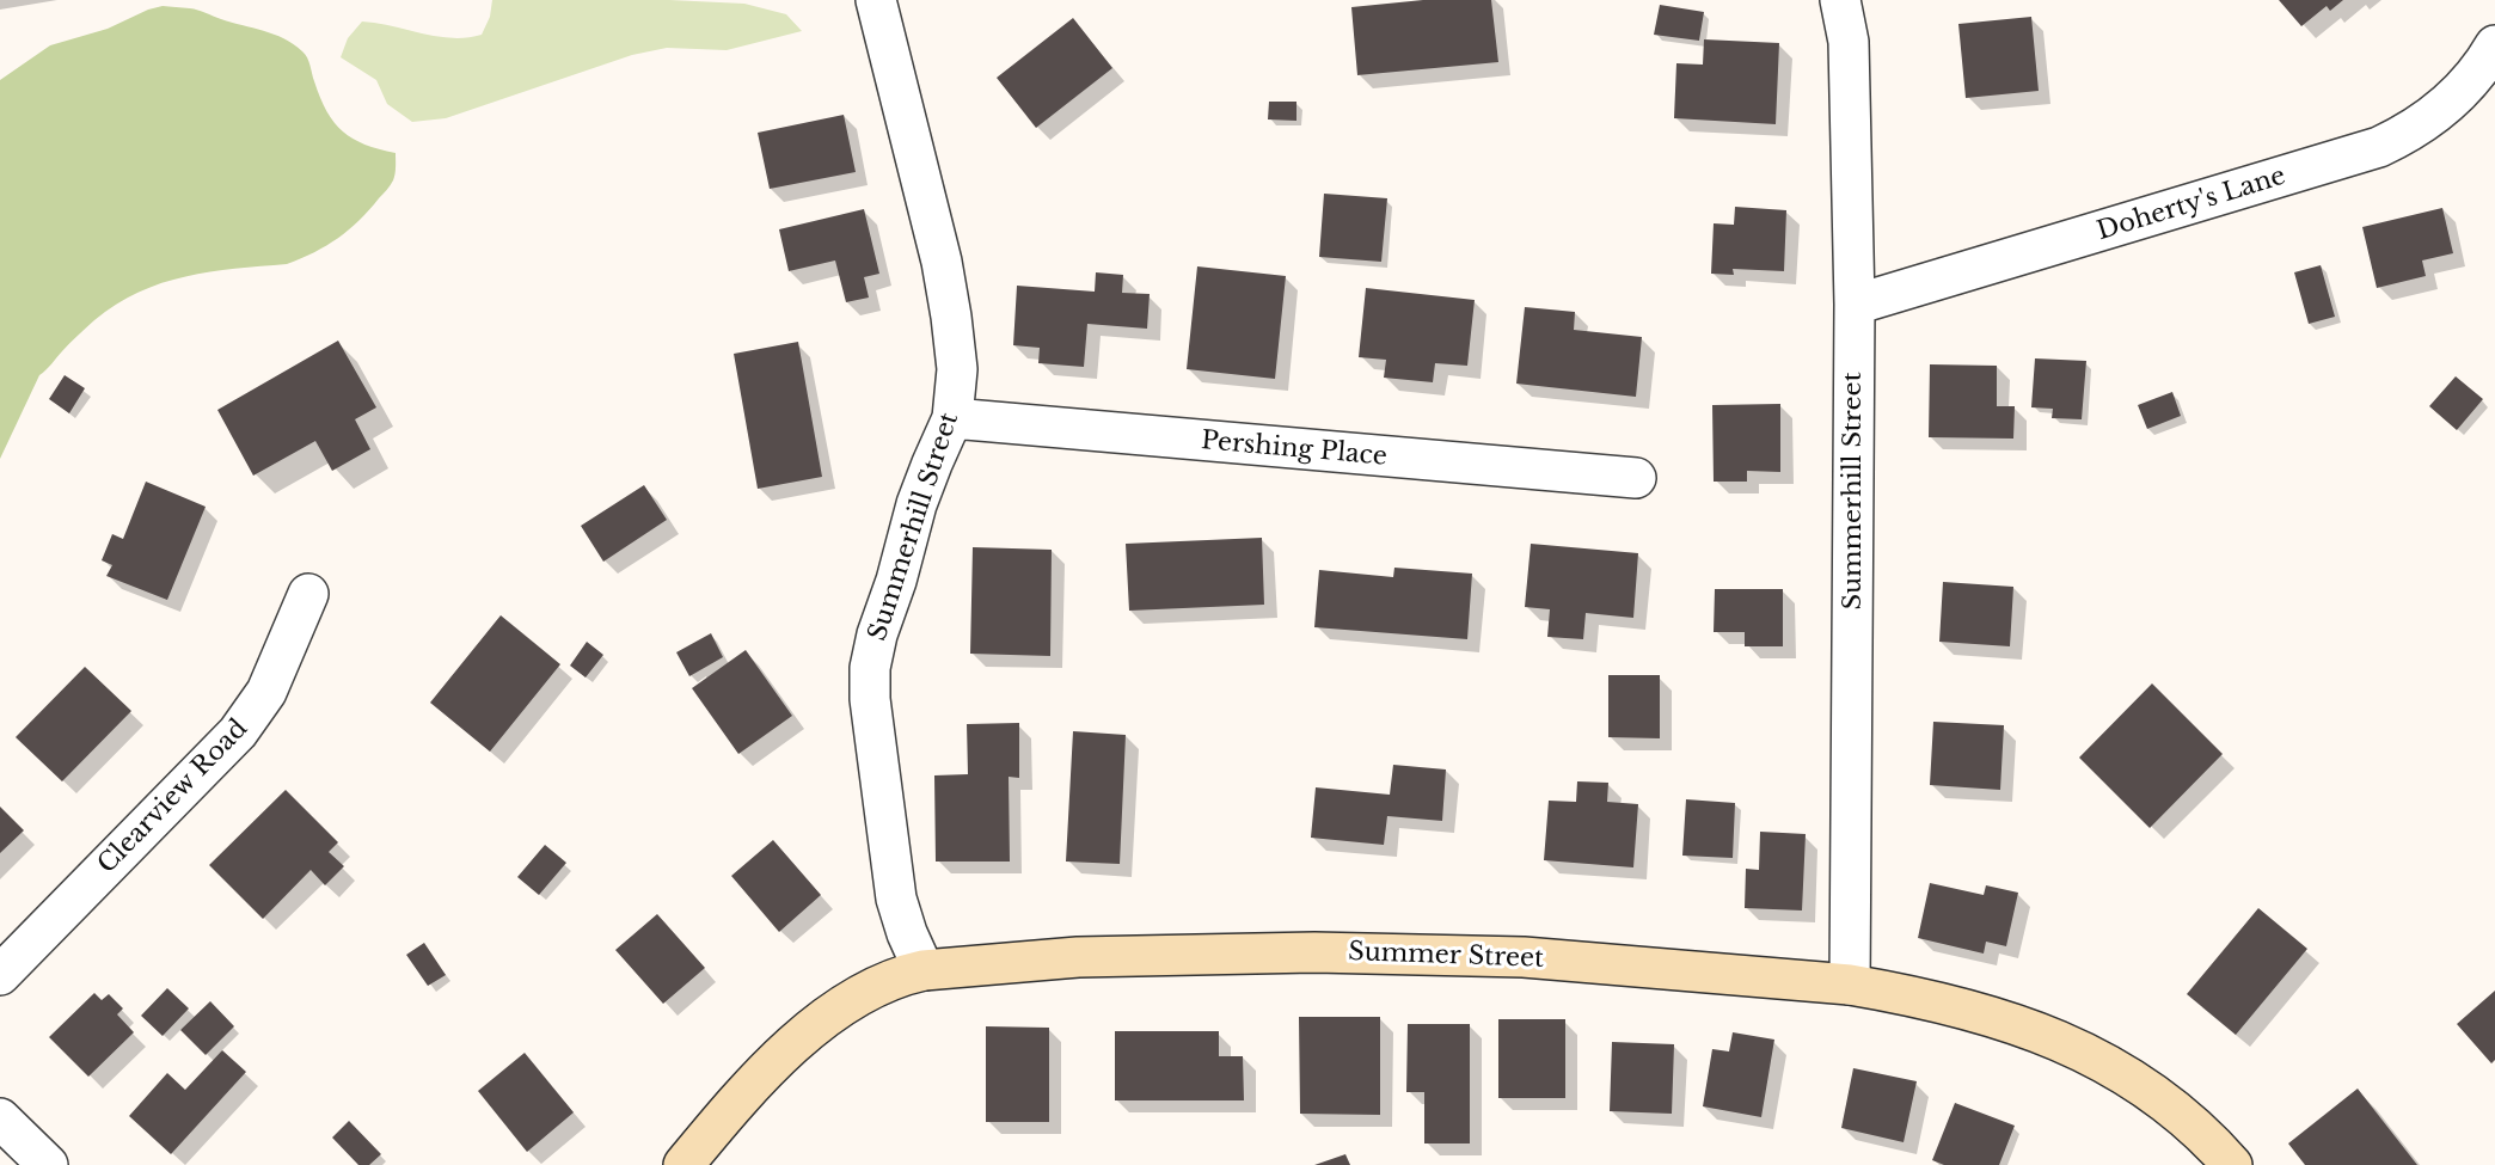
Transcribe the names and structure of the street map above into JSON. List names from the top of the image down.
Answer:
{
  "streets": {
    "main road": ["Summer Street"],
    "street": [
      "Doherty's Lane",
      "Pershing Place",
      "Summerhill Street",
      "Clearview Road"
    ]
  },
  "crossings": [
    ["Doherty's Lane", "Summerhill Street"],
    ["Pershing Place", "Summerhill Street"],
    ["Summerhill Street", "Summer Street"]
  ]
}
